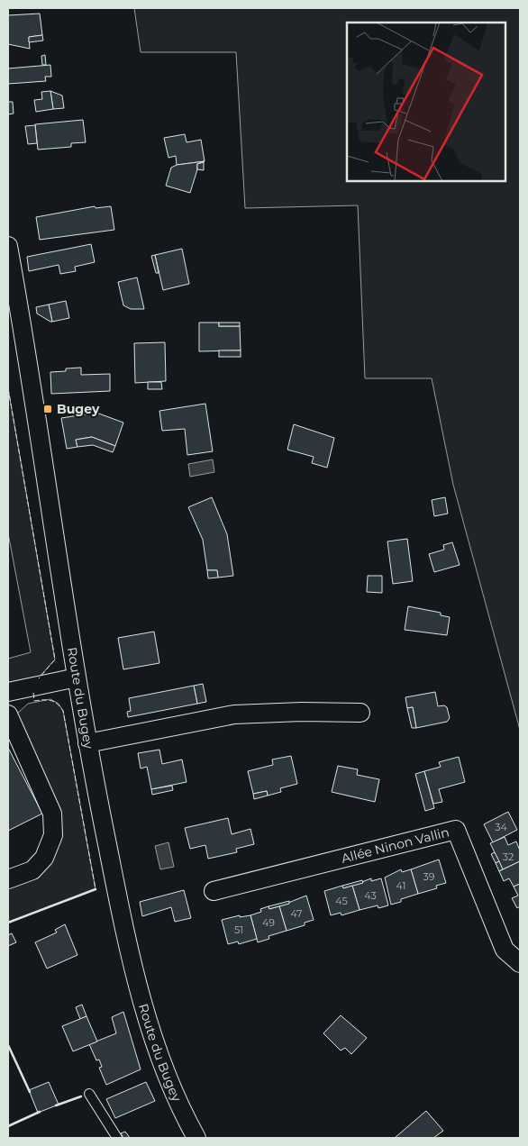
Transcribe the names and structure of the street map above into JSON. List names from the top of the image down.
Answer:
{
  "streets": {
    "street": ["Route du Bugey", "Allée Ninon Vallin"]
  },
  "places": {
    "transit": ["Bugey"]
  },
  "house_numbers": [
    "34",
    "32",
    "39",
    "41",
    "43",
    "45",
    "47",
    "49",
    "51"
  ]
}
